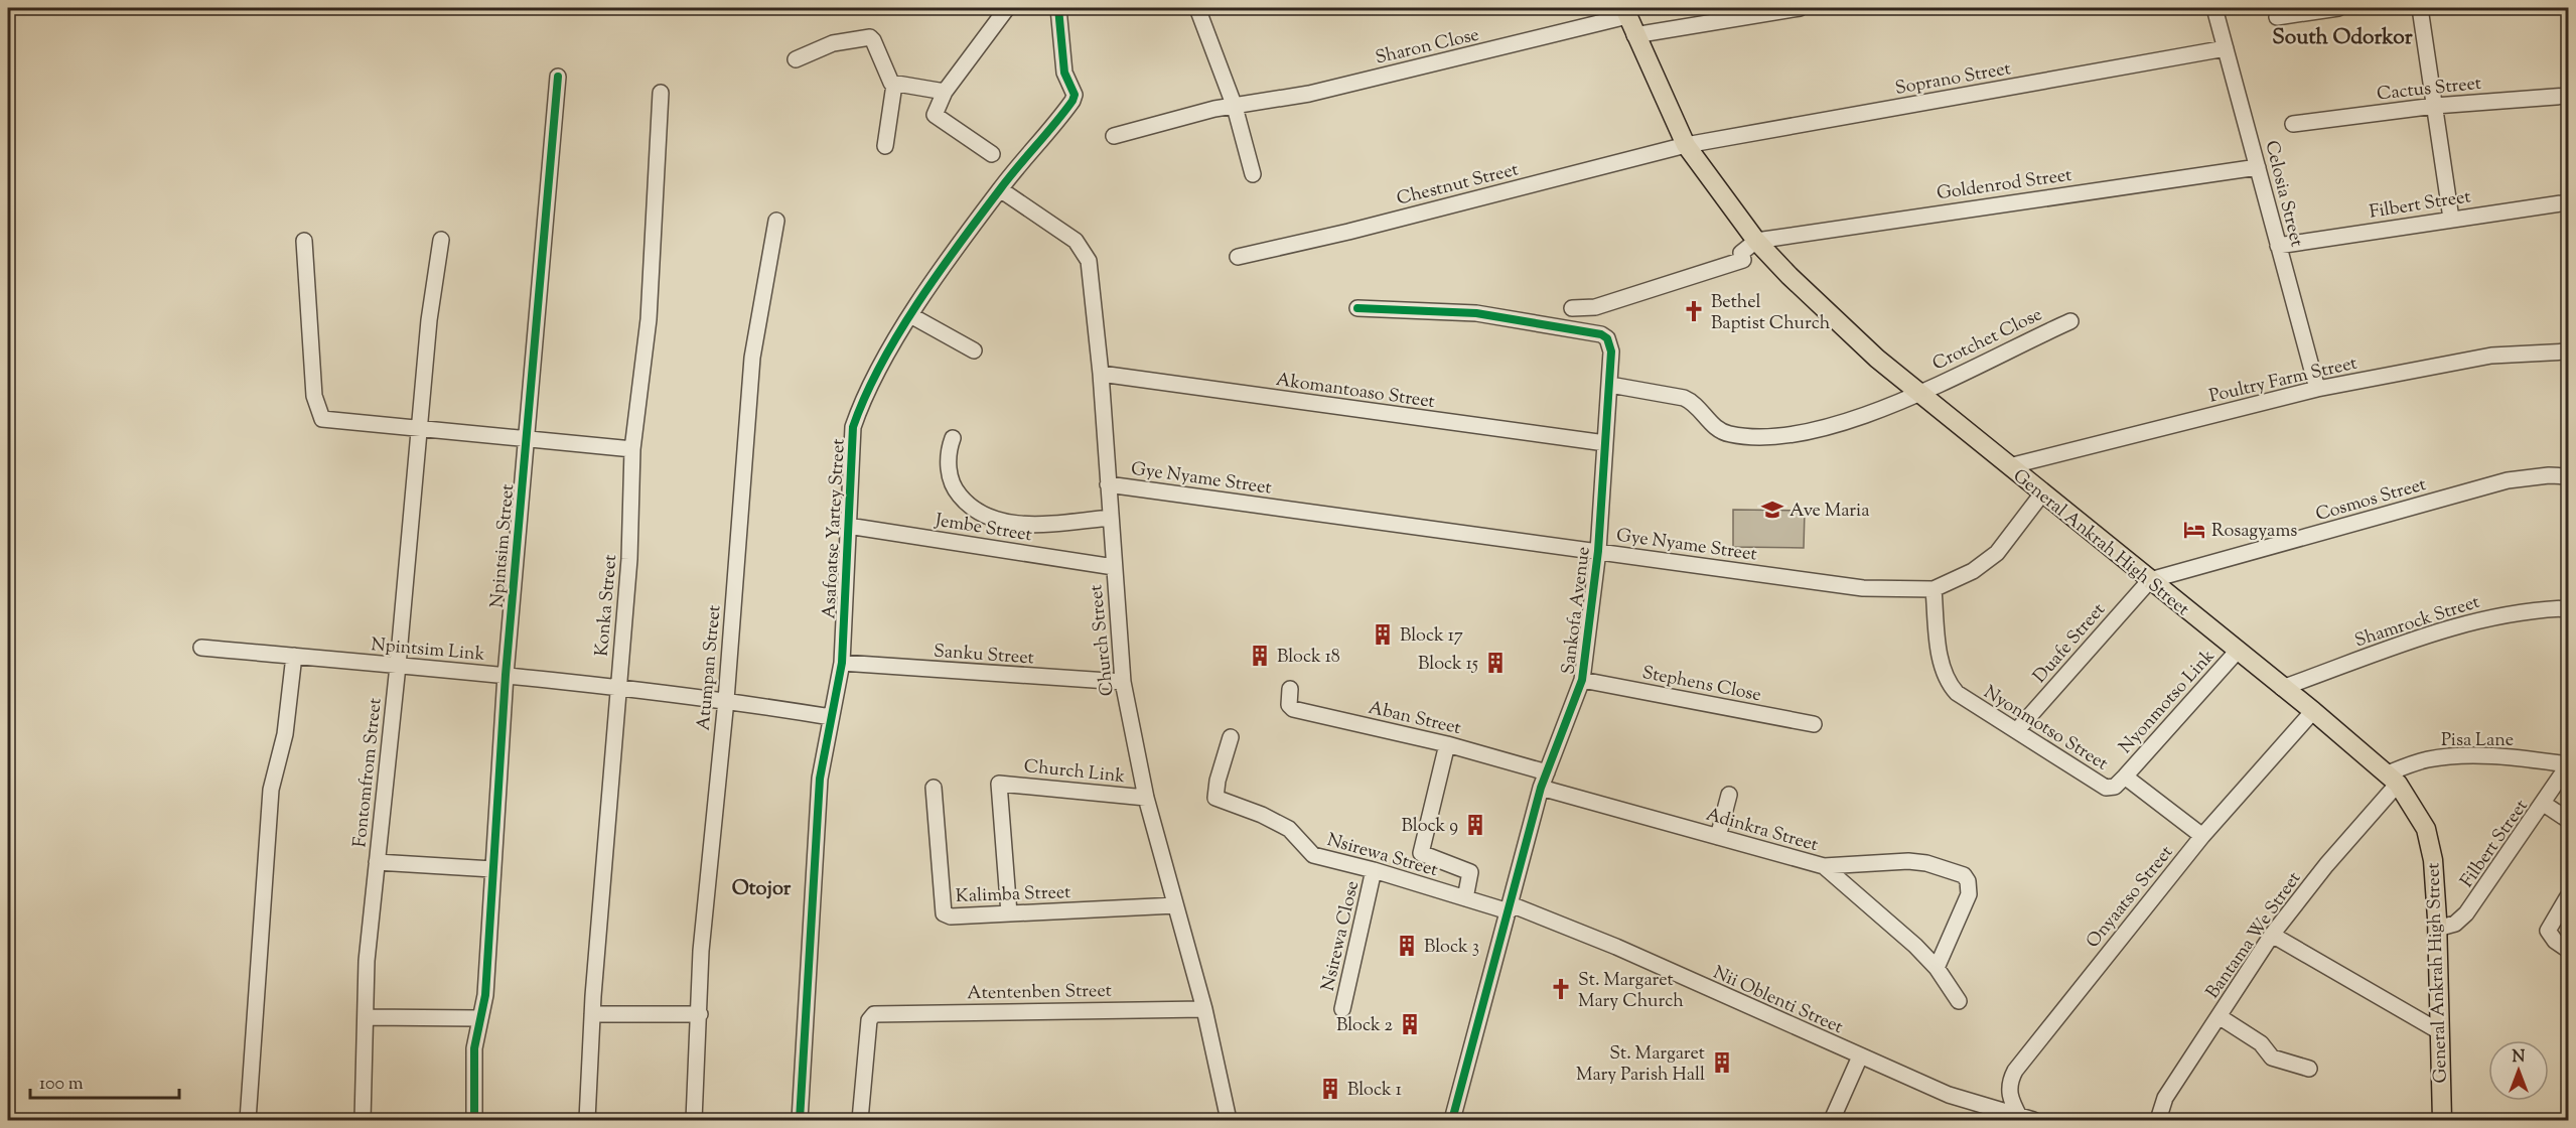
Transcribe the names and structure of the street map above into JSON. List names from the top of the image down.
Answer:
{
  "streets": {
    "main road": ["General Ankrah High Street"],
    "street": [
      "Sharon Close",
      "Soprano Street",
      "Cactus Street",
      "Chestnut Street",
      "Goldenrod Street",
      "Celosia Street",
      "Filbert Street",
      "Crotchet Close",
      "Poultry Farm Street",
      "Akomantoaso Street",
      "Gye Nyame Street",
      "Cosmos Street",
      "Jembe Street",
      "Asafoatse Yartey Street",
      "Npintsim Street",
      "Konka Street",
      "Sankofa Avenue",
      "Shamrock Street",
      "Church Street",
      "Duafe Street",
      "Npintsim Link",
      "Sanku Street",
      "Atumpan Street",
      "Stephens Close",
      "Nyonmotso Link",
      "Aban Street",
      "Nyonmotso Street",
      "Pisa Lane",
      "Church Link",
      "Fontomfrom Street",
      "Adinkra Street",
      "Nsirewa Street",
      "Kalimba Street",
      "Onyaatso Street",
      "Bantama We Street",
      "Nsirewa Close",
      "Atentenben Street",
      "Nii Oblenti Street"
    ]
  },
  "crossings": [
    ["Sharon Close", "General Ankrah High Street"],
    ["Soprano Street", "Chestnut Street"],
    ["Soprano Street", "Celosia Street"],
    ["Soprano Street", "General Ankrah High Street"],
    ["Chestnut Street", "General Ankrah High Street"],
    ["Goldenrod Street", "Celosia Street"],
    ["Goldenrod Street", "General Ankrah High Street"],
    ["Celosia Street", "Filbert Street"],
    ["Celosia Street", "Poultry Farm Street"],
    ["Filbert Street", "General Ankrah High Street"],
    ["Filbert Street", "Pisa Lane"],
    ["Crotchet Close", "General Ankrah High Street"],
    ["Crotchet Close", "Sankofa Avenue"],
    ["Poultry Farm Street", "General Ankrah High Street"],
    ["Akomantoaso Street", "Sankofa Avenue"],
    ["Akomantoaso Street", "Church Street"],
    ["Gye Nyame Street", "General Ankrah High Street"],
    ["Gye Nyame Street", "Sankofa Avenue"],
    ["Gye Nyame Street", "Church Street"],
    ["Gye Nyame Street", "Nyonmotso Street"],
    ["Cosmos Street", "General Ankrah High Street"],
    ["Cosmos Street", "Duafe Street"],
    ["Jembe Street", "Asafoatse Yartey Street"],
    ["Jembe Street", "Church Street"],
    ["Asafoatse Yartey Street", "Church Street"],
    ["Asafoatse Yartey Street", "Npintsim Link"],
    ["Asafoatse Yartey Street", "Sanku Street"],
    ["General Ankrah High Street", "Shamrock Street"],
    ["General Ankrah High Street", "Duafe Street"],
    ["General Ankrah High Street", "Nyonmotso Link"],
    ["General Ankrah High Street", "Pisa Lane"],
    ["General Ankrah High Street", "Onyaatso Street"],
    ["General Ankrah High Street", "Bantama We Street"],
    ["Npintsim Street", "Npintsim Link"],
    ["Konka Street", "Npintsim Link"],
    ["Sankofa Avenue", "Stephens Close"],
    ["Sankofa Avenue", "Aban Street"],
    ["Sankofa Avenue", "Adinkra Street"],
    ["Sankofa Avenue", "Nsirewa Street"],
    ["Sankofa Avenue", "Nii Oblenti Street"],
    ["Church Street", "Sanku Street"],
    ["Church Street", "Church Link"],
    ["Church Street", "Kalimba Street"],
    ["Church Street", "Atentenben Street"],
    ["Duafe Street", "Nyonmotso Street"],
    ["Npintsim Link", "Atumpan Street"],
    ["Npintsim Link", "Fontomfrom Street"],
    ["Nyonmotso Link", "Nyonmotso Street"],
    ["Nyonmotso Street", "Onyaatso Street"],
    ["Pisa Lane", "Bantama We Street"],
    ["Church Link", "Kalimba Street"],
    ["Nsirewa Street", "Nsirewa Close"],
    ["Nsirewa Street", "Nii Oblenti Street"],
    ["Onyaatso Street", "Nii Oblenti Street"]
  ],
  "districts": ["South Odorkor", "Otojor"],
  "places": {
    "church": ["Bethel Baptist Church", "St. Margaret Mary Church"],
    "school or university": ["Ave Maria"],
    "hotel": ["Rosagyams"],
    "building": [
      "Block 17",
      "Block 18",
      "Block 15",
      "Block 9",
      "Block 3",
      "Block 2",
      "St. Margaret Mary Parish Hall",
      "Block 1"
    ]
  },
  "scale_bar": "100 m",
  "north": "top"
}
